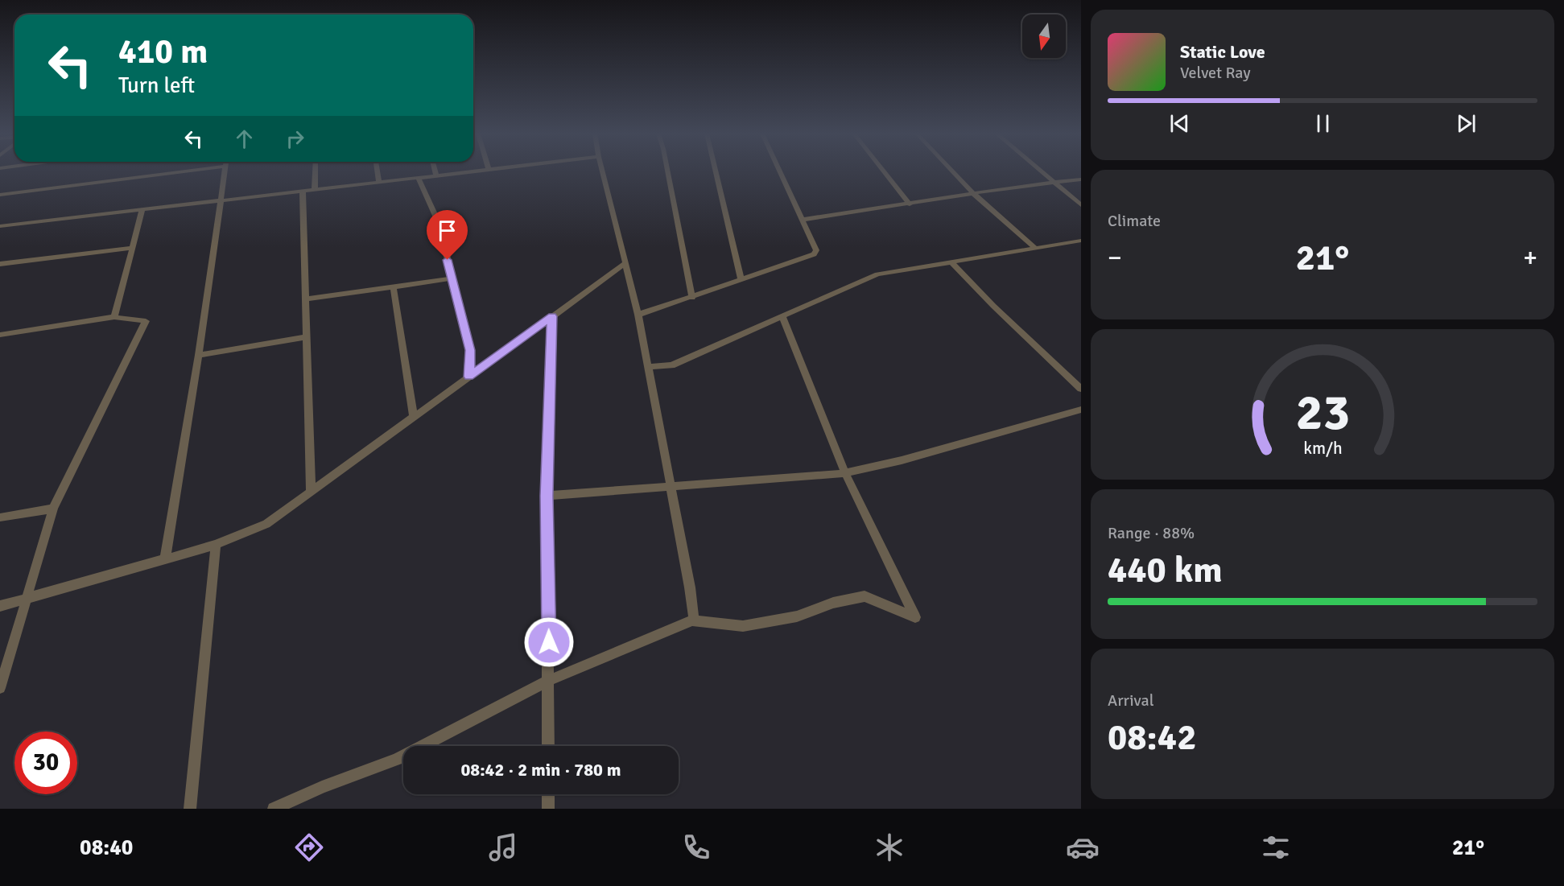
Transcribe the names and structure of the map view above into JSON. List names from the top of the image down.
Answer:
{
  "north": "bottom",
  "page": {
    "turn": ["410 m", "Turn left"],
    "song": ["Static Love", "Velvet Ray"],
    "tile": [
      "Climate",
      ["Range · 88%", "440 km"],
      ["Arrival", "08:42"]
    ],
    "heat": ["−", "21°", "+"],
    "limit": "30",
    "trip": "08:42 · 2 min · 780 m",
    "tabs": ["08:40", "21°"],
    "gauge": ["23", "km/h"]
  }
}
